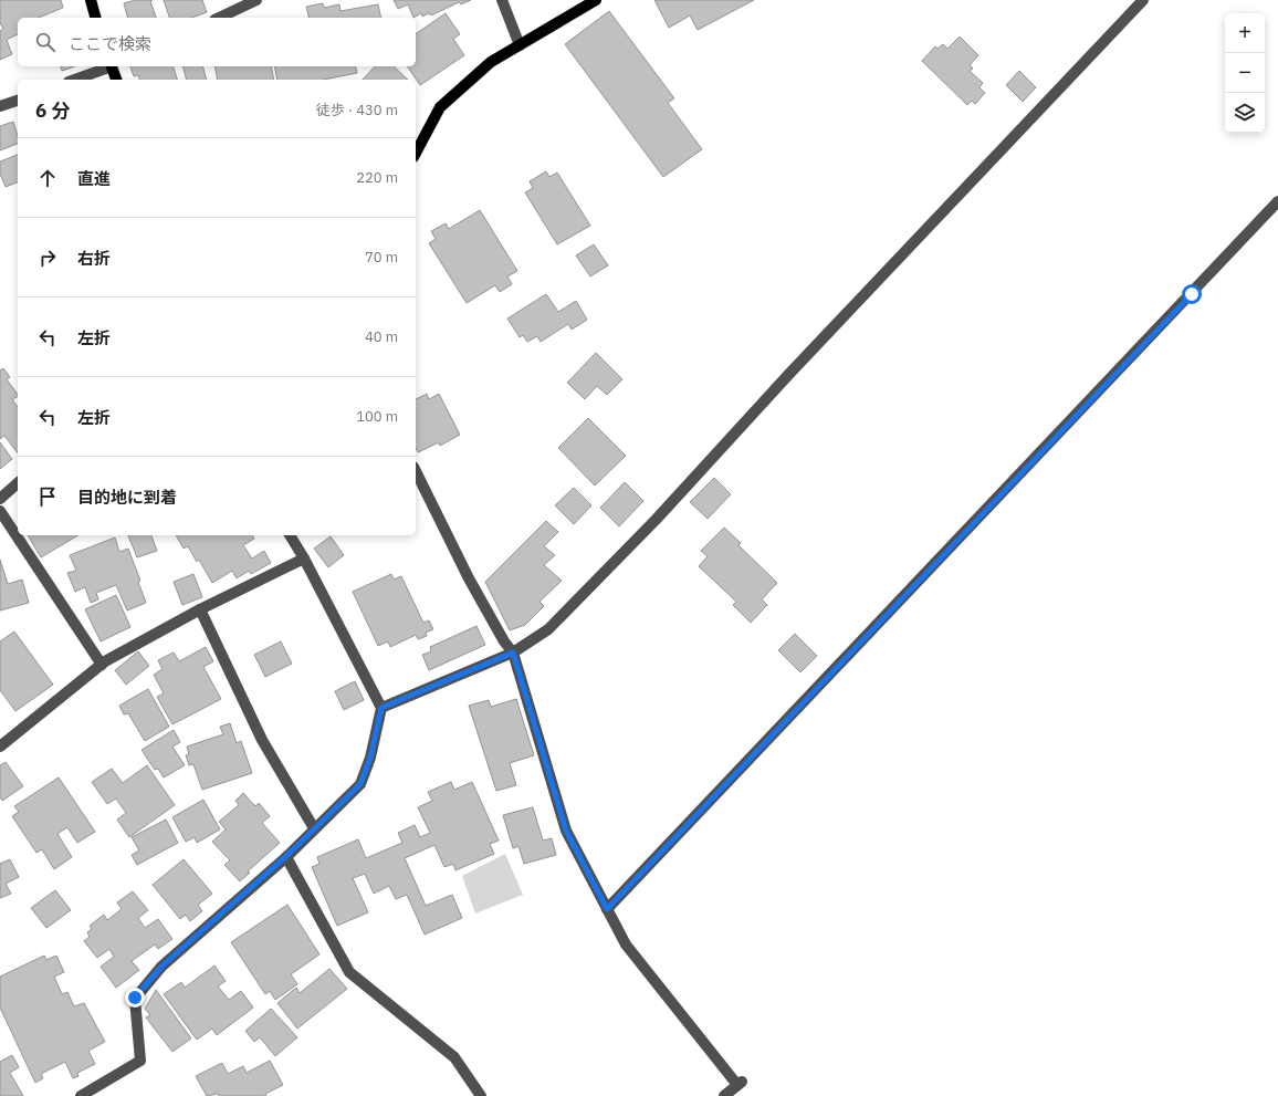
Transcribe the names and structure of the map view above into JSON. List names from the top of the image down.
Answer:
{
  "page": {
    "map_buttons": ["+", "−"],
    "search": "ここで検索",
    "heading": ["6 分", "徒歩 · 430 m"],
    "list": [
      ["直進", "220 m"],
      ["右折", "70 m"],
      ["左折", "40 m"],
      ["左折", "100 m"],
      "目的地に到着"
    ]
  }
}
